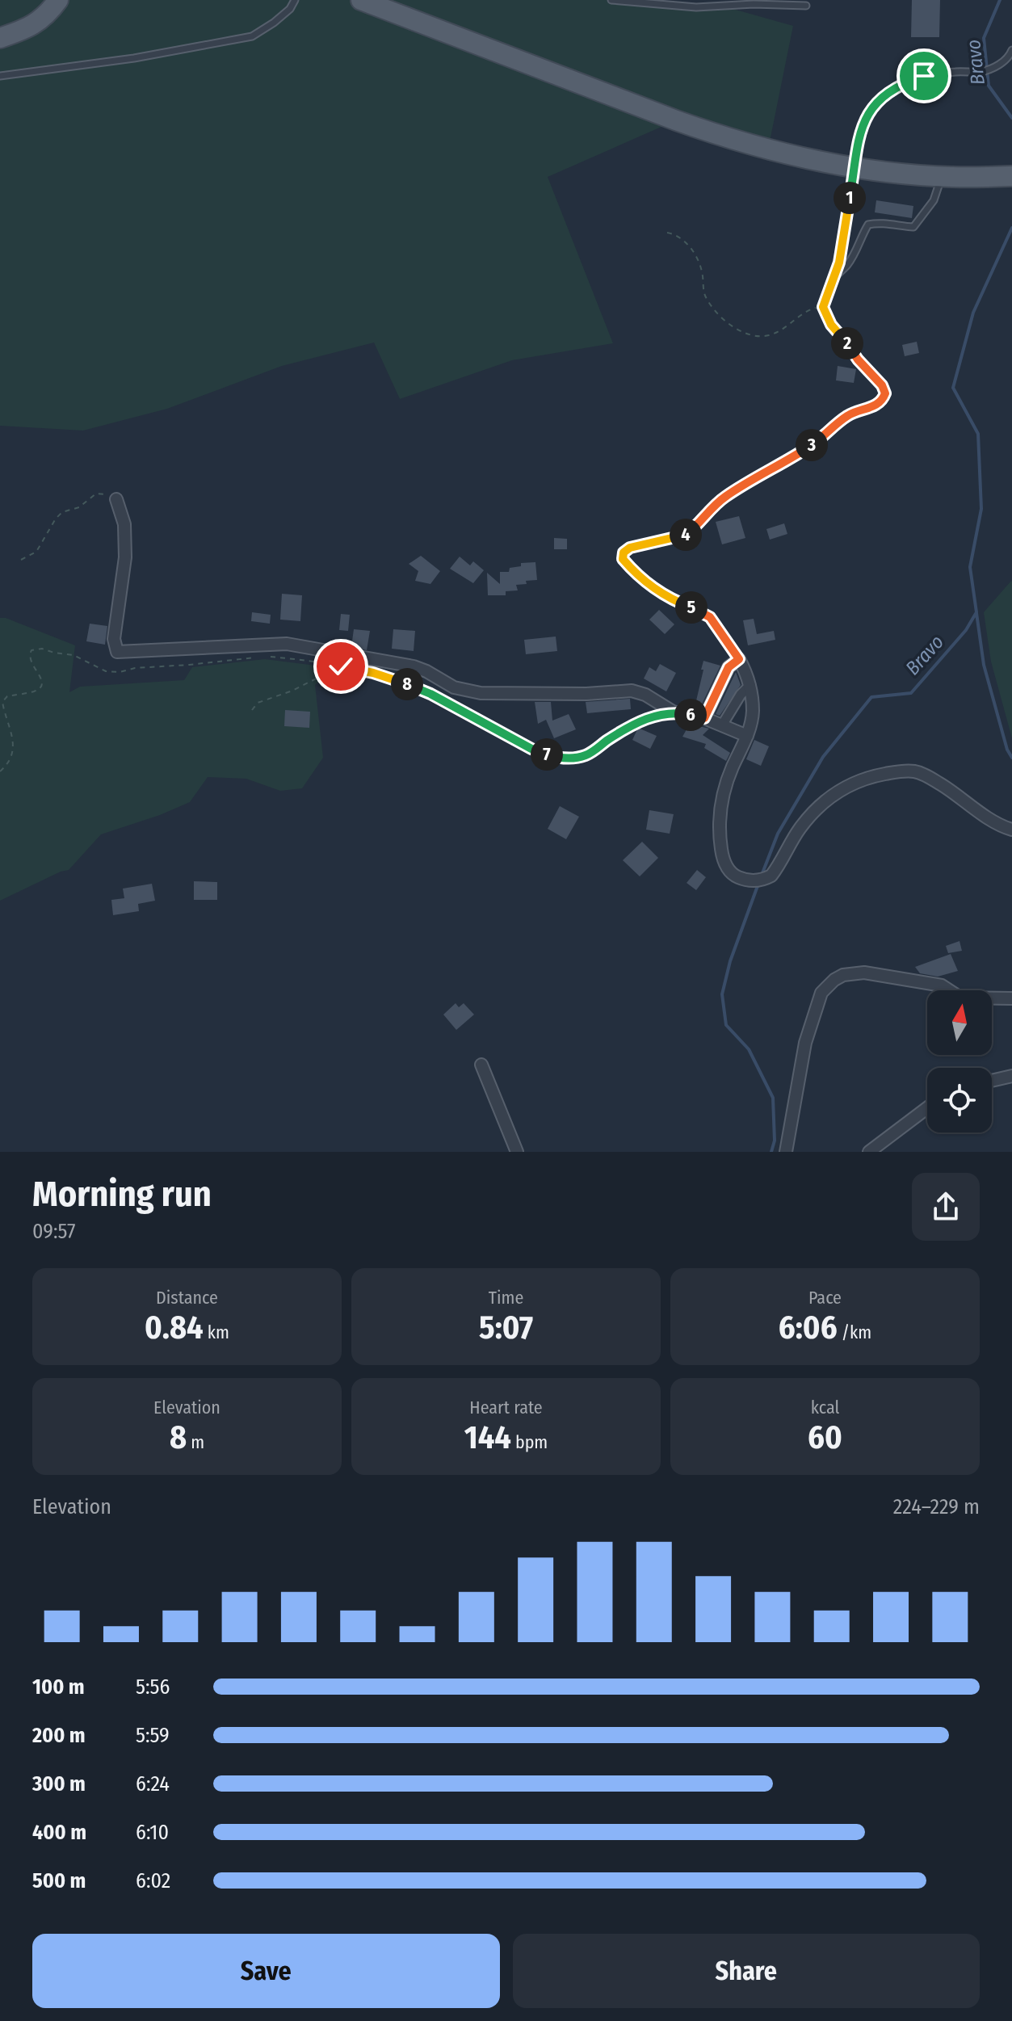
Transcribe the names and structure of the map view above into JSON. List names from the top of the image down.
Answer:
{
  "water": ["Bravo"],
  "north": "top",
  "page": {
    "pins": [
      "1",
      "2",
      "3",
      "4",
      "5",
      "8",
      "6",
      "7"
    ],
    "heading": ["Morning run", "09:57"],
    "stats": [
      ["Distance", "0.84 km"],
      ["Time", "5:07"],
      ["Pace", "6:06 /km"],
      ["Elevation", "8 m"],
      ["Heart rate", "144 bpm"],
      ["kcal", "60"]
    ],
    "chart": ["Elevation", "224–229 m"],
    "list": [
      {
        "name": "100 m",
        "note": "5:56"
      },
      {
        "name": "200 m",
        "note": "5:59"
      },
      {
        "name": "300 m",
        "note": "6:24"
      },
      {
        "name": "400 m",
        "note": "6:10"
      },
      {
        "name": "500 m",
        "note": "6:02"
      }
    ],
    "buttons": ["Save", "Share"]
  }
}
